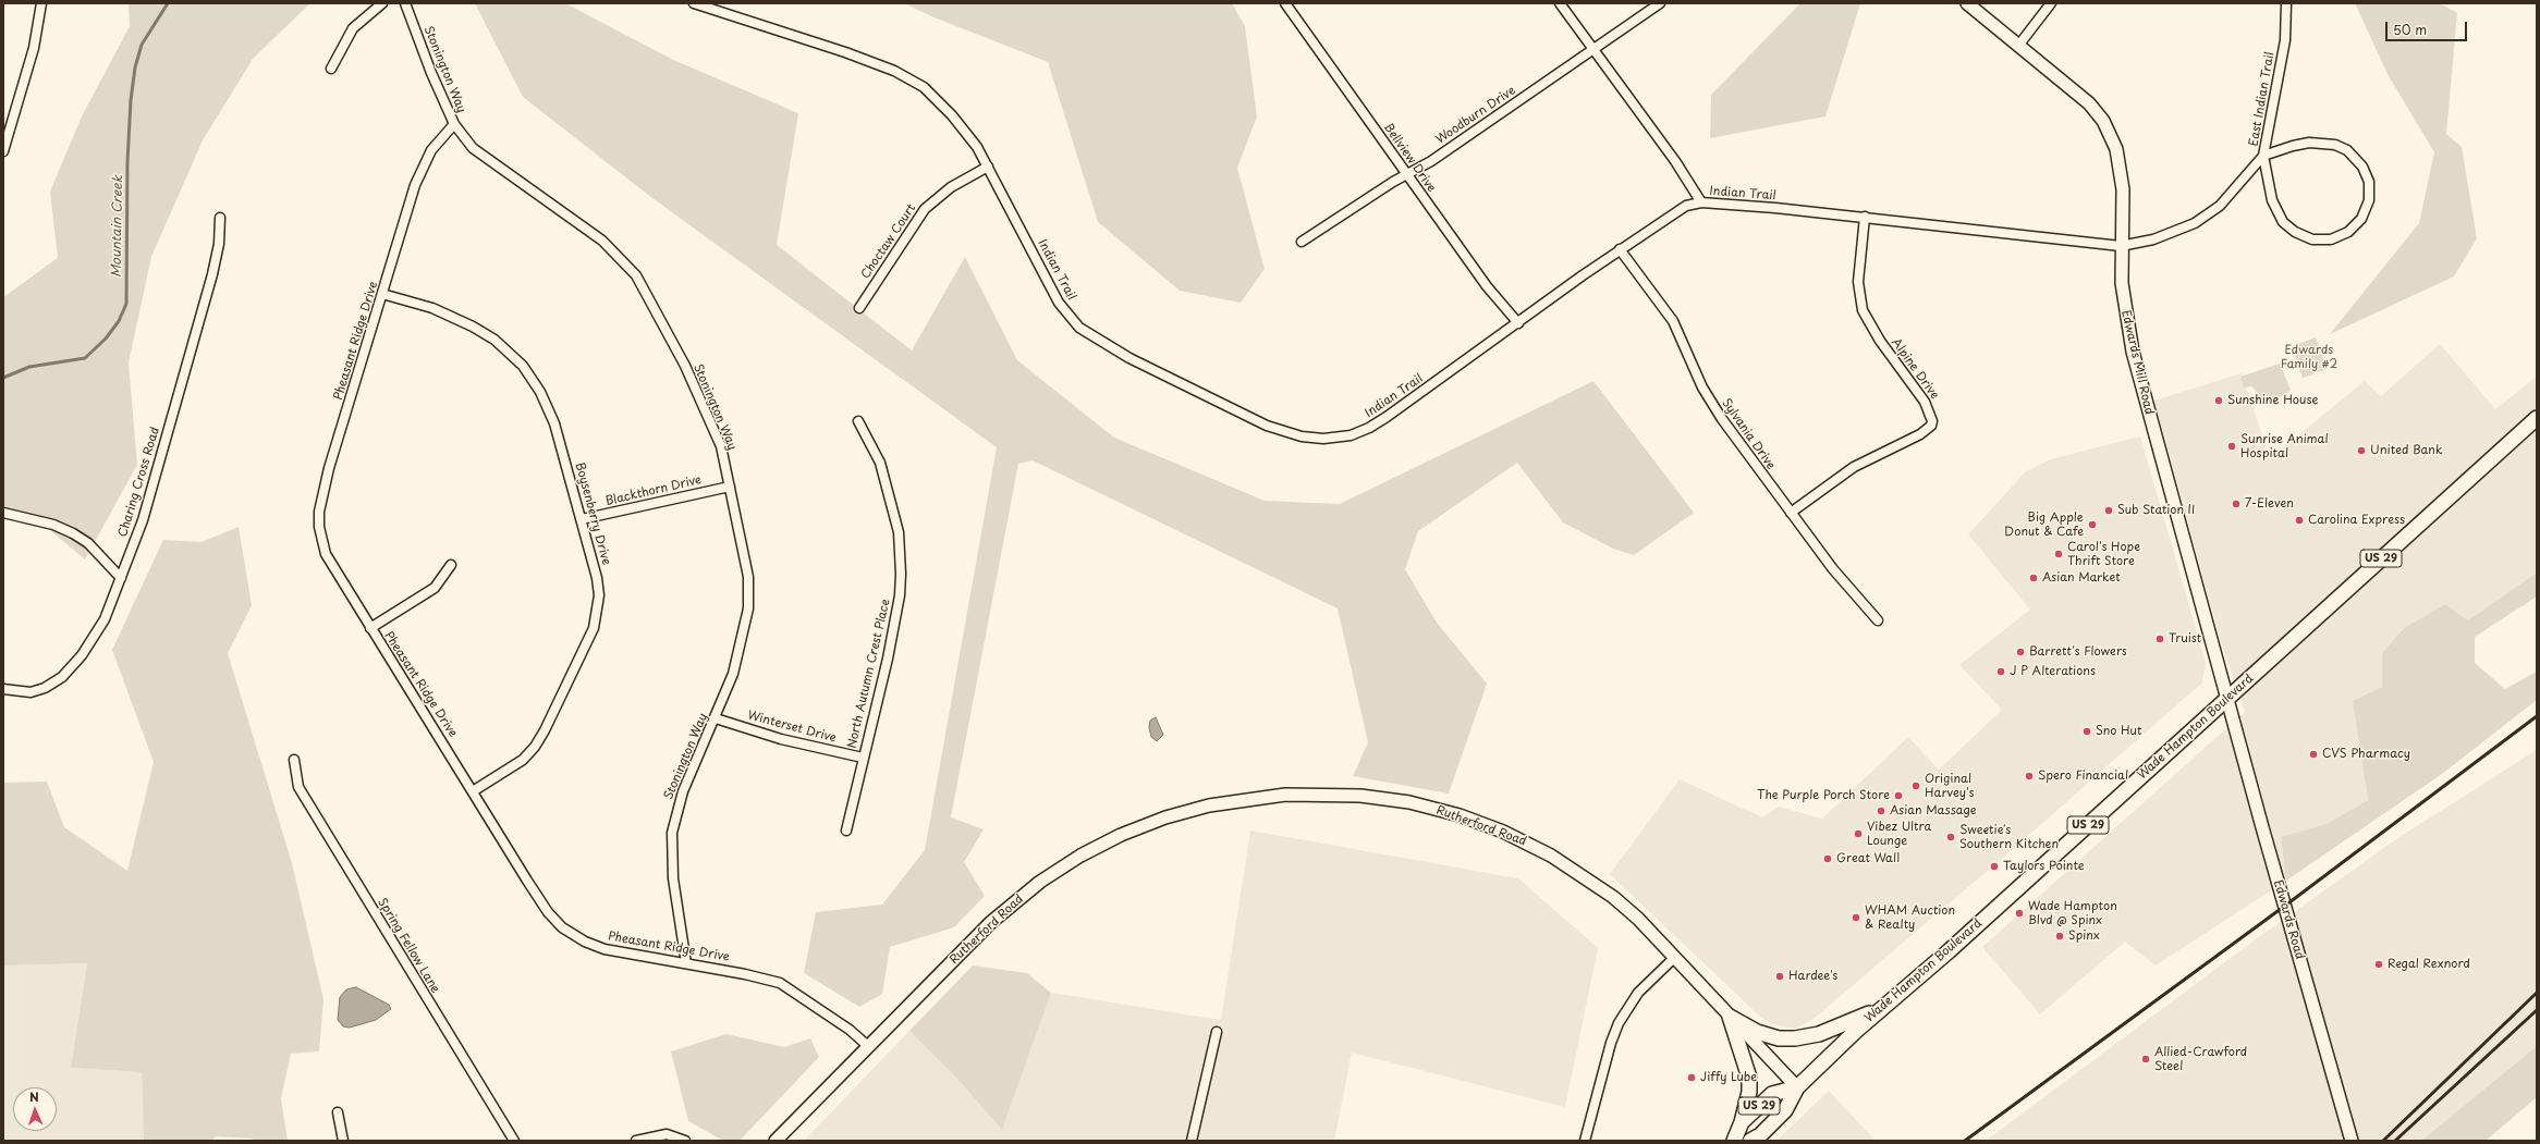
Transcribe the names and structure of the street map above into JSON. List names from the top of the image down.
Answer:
{
  "streets": {
    "main road": ["US 29", "Wade Hampton Boulevard"],
    "street": [
      "Stonington Way",
      "East Indian Trail",
      "Woodburn Drive",
      "Bellview Drive",
      "Indian Trail",
      "Choctaw Court",
      "Pheasant Ridge Drive",
      "Edwards Mill Road",
      "Alpine Drive",
      "Sylvania Drive",
      "Charing Cross Road",
      "Blackthorn Drive",
      "Boysenberry Drive",
      "North Autumn Crest Place",
      "Winterset Drive",
      "Rutherford Road",
      "Edwards Road",
      "Spring Fellow Lane"
    ]
  },
  "crossings": [
    ["Stonington Way", "Pheasant Ridge Drive"],
    ["Stonington Way", "Blackthorn Drive"],
    ["Stonington Way", "Winterset Drive"],
    ["East Indian Trail", "Indian Trail"],
    ["East Indian Trail", "Edwards Mill Road"],
    ["Woodburn Drive", "Bellview Drive"],
    ["Bellview Drive", "Indian Trail"],
    ["Indian Trail", "Choctaw Court"],
    ["Indian Trail", "Edwards Mill Road"],
    ["Indian Trail", "Alpine Drive"],
    ["Indian Trail", "Sylvania Drive"],
    ["Pheasant Ridge Drive", "Boysenberry Drive"],
    ["Pheasant Ridge Drive", "Rutherford Road"],
    ["Edwards Mill Road", "Wade Hampton Boulevard"],
    ["Edwards Mill Road", "Edwards Road"],
    ["Alpine Drive", "Sylvania Drive"],
    ["Blackthorn Drive", "Boysenberry Drive"],
    ["North Autumn Crest Place", "Winterset Drive"],
    ["Wade Hampton Boulevard", "Rutherford Road"],
    ["Wade Hampton Boulevard", "Edwards Road"]
  ],
  "water": ["Mountain Creek"],
  "parks": ["Edwards Family #2"],
  "places": [
    "Sunshine House",
    "Sunrise Animal Hospital",
    "United Bank",
    "7-Eleven",
    "Sub Station II",
    "Carolina Express",
    "Big Apple Donut & Cafe",
    "Carol's Hope Thrift Store",
    "Asian Market",
    "Truist",
    "Barrett's Flowers",
    "J P Alterations",
    "Sno Hut",
    "CVS Pharmacy",
    "Spero Financial",
    "Original Harvey's",
    "The Purple Porch Store",
    "Asian Massage",
    "Vibez Ultra Lounge",
    "Sweetie's Southern Kitchen",
    "Great Wall",
    "Taylors Pointe",
    "Wade Hampton Blvd @ Spinx",
    "WHAM Auction & Realty",
    "Spinx",
    "Regal Rexnord",
    "Hardee's",
    "Allied-Crawford Steel",
    "Jiffy Lube"
  ],
  "scale_bar": "50 m",
  "north": "top"
}
